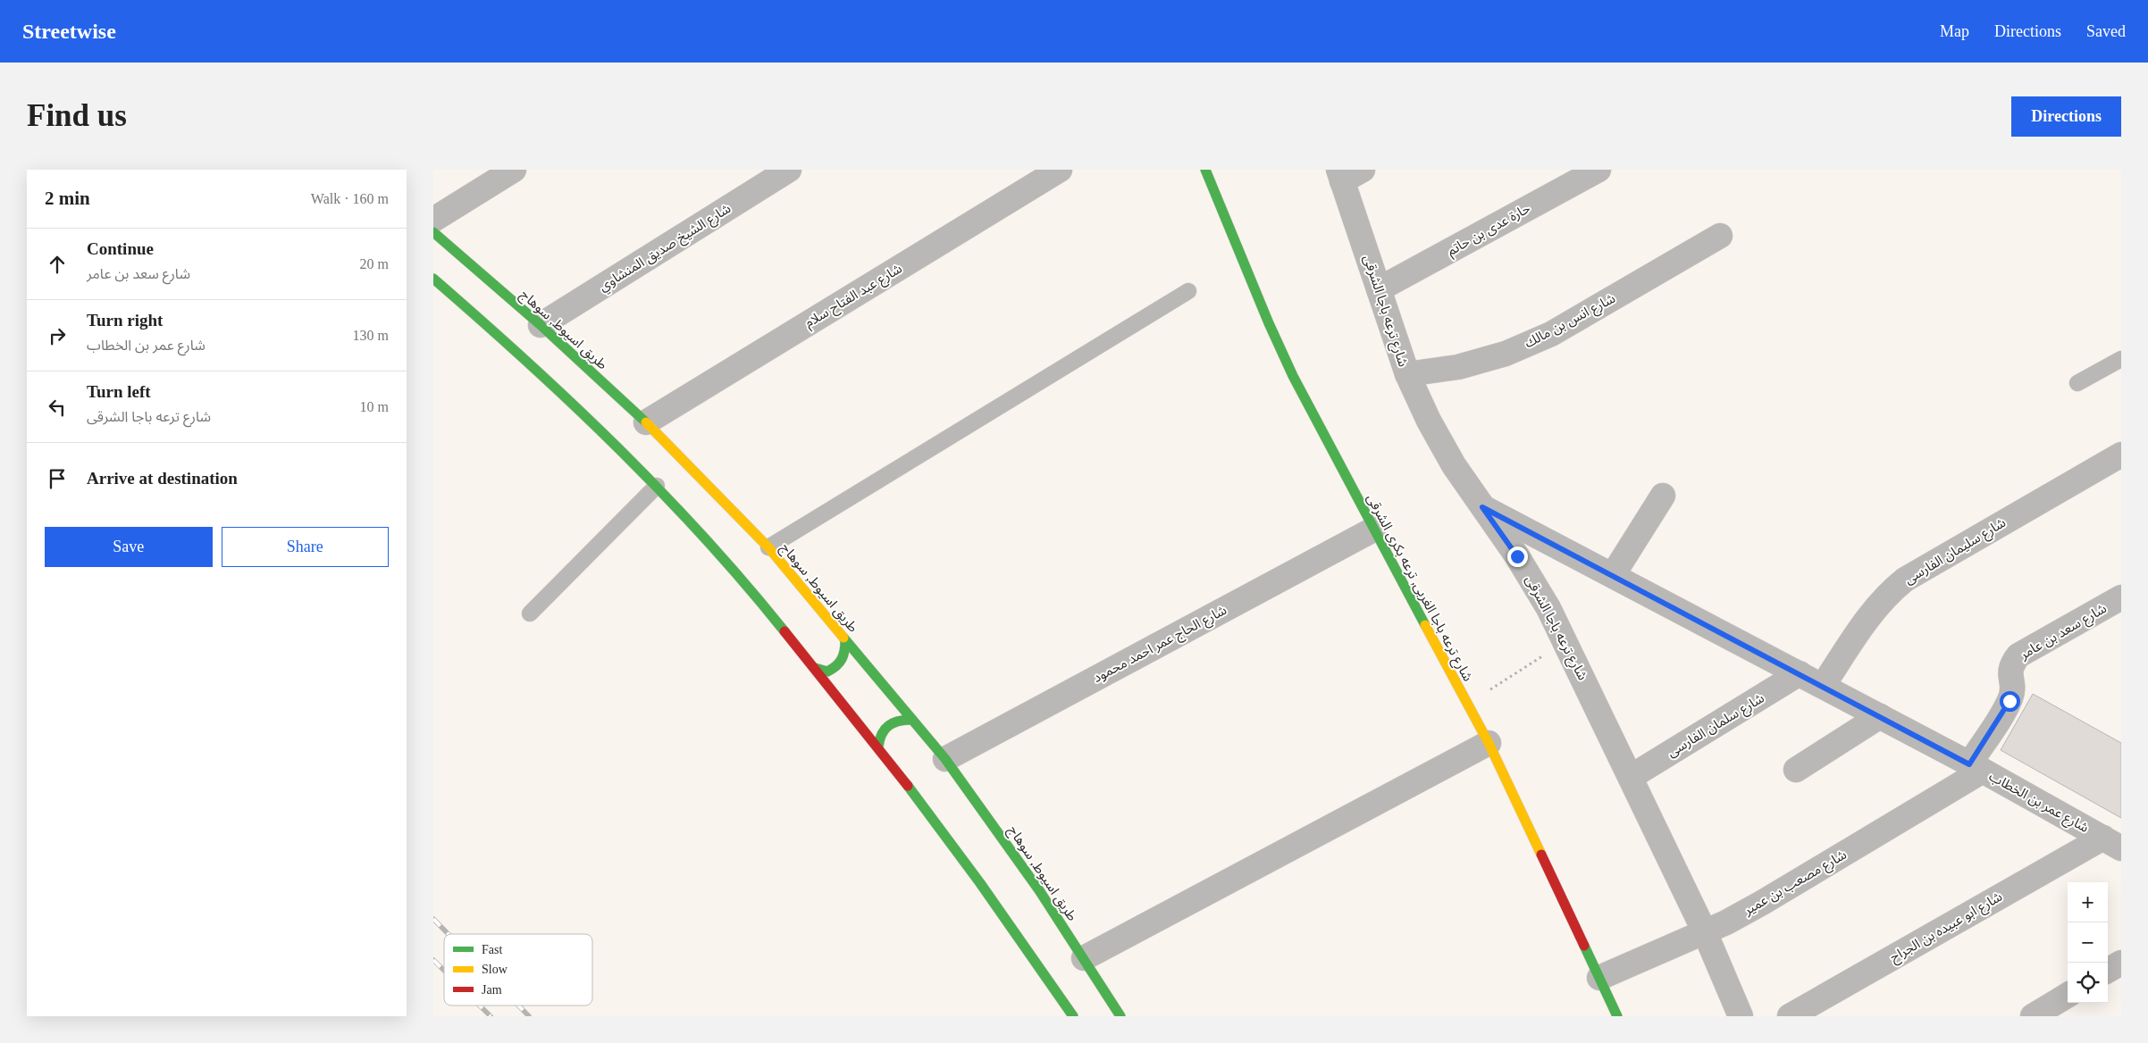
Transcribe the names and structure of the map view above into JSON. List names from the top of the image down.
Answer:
{
  "streets": {
    "main road": ["طريق اسيوط, سوهاج", "شارع ترعه باجا الغربى, ترعه بكرى الشرقى"],
    "street": [
      "حارة عدى بن حاتم",
      "شارع الشيخ صديق المنشاوي",
      "شارع عبد الفتاح سلام",
      "شارع ترعه باجا الشرقى",
      "شارع انس بن مالك",
      "شارع سليمان الفارسى",
      "شارع سعد بن عامر",
      "شارع الحاج عمر احمد محمود",
      "شارع سلمان الفارسى",
      "شارع عمر بن الخطاب",
      "شارع مصعب بن عمير",
      "شارع ابو عبيده بن الجراح"
    ]
  },
  "crossings": [
    ["حارة عدى بن حاتم", "شارع ترعه باجا الشرقى"],
    ["شارع الشيخ صديق المنشاوي", "طريق اسيوط, سوهاج"],
    ["شارع عبد الفتاح سلام", "طريق اسيوط, سوهاج"],
    ["شارع ترعه باجا الشرقى", "شارع انس بن مالك"],
    ["شارع ترعه باجا الشرقى", "شارع سلمان الفارسى"],
    ["شارع ترعه باجا الشرقى", "شارع عمر بن الخطاب"],
    ["شارع ترعه باجا الشرقى", "شارع مصعب بن عمير"],
    ["طريق اسيوط, سوهاج", "شارع الحاج عمر احمد محمود"],
    ["شارع سليمان الفارسى", "شارع عمر بن الخطاب"],
    ["شارع ترعه باجا الغربى, ترعه بكرى الشرقى", "شارع الحاج عمر احمد محمود"],
    ["شارع ترعه باجا الغربى, ترعه بكرى الشرقى", "شارع مصعب بن عمير"],
    ["شارع سعد بن عامر", "شارع عمر بن الخطاب"],
    ["شارع سعد بن عامر", "شارع مصعب بن عمير"],
    ["شارع سلمان الفارسى", "شارع عمر بن الخطاب"],
    ["شارع عمر بن الخطاب", "شارع مصعب بن عمير"],
    ["شارع عمر بن الخطاب", "شارع ابو عبيده بن الجراح"]
  ],
  "legend": ["Fast", "Slow", "Jam"],
  "page": {
    "header": "Streetwise",
    "nav": ["Map", "Directions", "Saved"],
    "buttons": [
      "Directions",
      ["Save", "Share"]
    ],
    "title": "Find us",
    "heading": ["2 min", "Walk · 160 m"],
    "list": [
      ["Continue", "شارع سعد بن عامر", "20 m"],
      ["Turn right", "شارع عمر بن الخطاب", "130 m"],
      ["Turn left", "شارع ترعه باجا الشرقى", "10 m"],
      "Arrive at destination"
    ],
    "map_buttons": ["+", "−"]
  }
}
